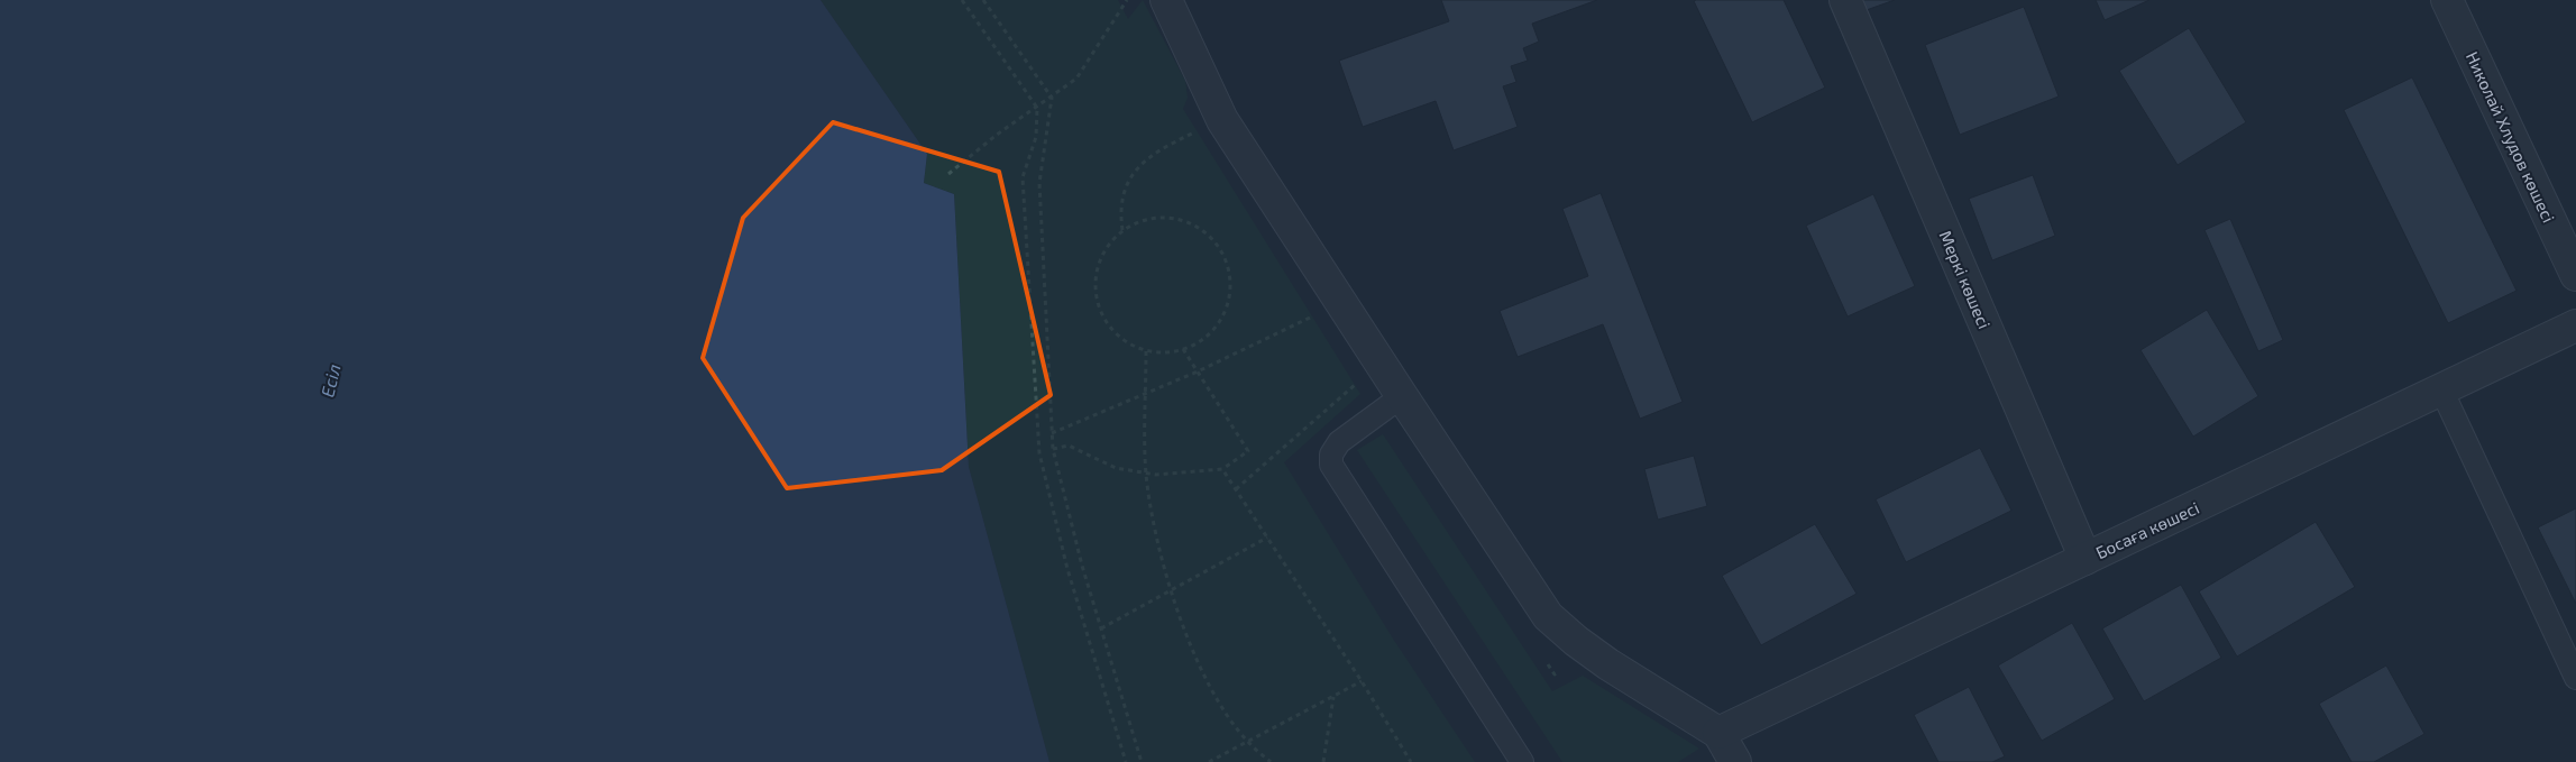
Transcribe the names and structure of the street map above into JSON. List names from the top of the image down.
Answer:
{
  "streets": {
    "street": ["Николай Хлудов көшесі", "Меркі көшесі", "Босаға көшесі"]
  },
  "crossings": [
    ["Меркі көшесі", "Босаға көшесі"]
  ],
  "water": ["Есіл"]
}
